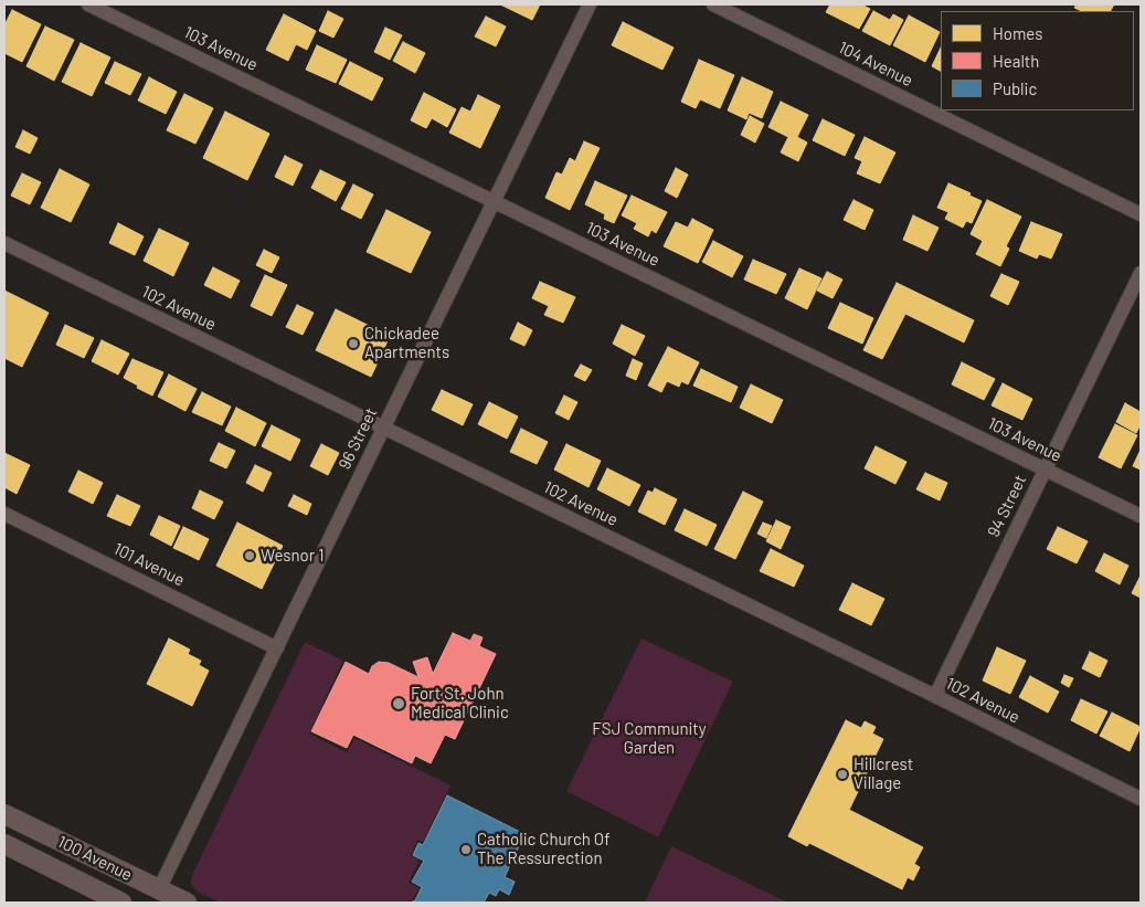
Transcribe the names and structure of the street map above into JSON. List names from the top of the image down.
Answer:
{
  "streets": {
    "main road": ["100 Avenue"],
    "street": [
      "103 Avenue",
      "104 Avenue",
      "102 Avenue",
      "96 Street",
      "94 Street",
      "101 Avenue"
    ]
  },
  "crossings": [
    ["103 Avenue", "96 Street"],
    ["103 Avenue", "94 Street"],
    ["102 Avenue", "96 Street"],
    ["102 Avenue", "94 Street"],
    ["96 Street", "101 Avenue"],
    ["96 Street", "100 Avenue"]
  ],
  "parks": ["FSJ Community Garden"],
  "places": [
    "Chickadee Apartments",
    "Wesnor 1",
    "Fort St. John Medical Clinic",
    "Hillcrest Village",
    "Catholic Church Of The Ressurection"
  ],
  "legend": ["Homes", "Health", "Public"]
}
